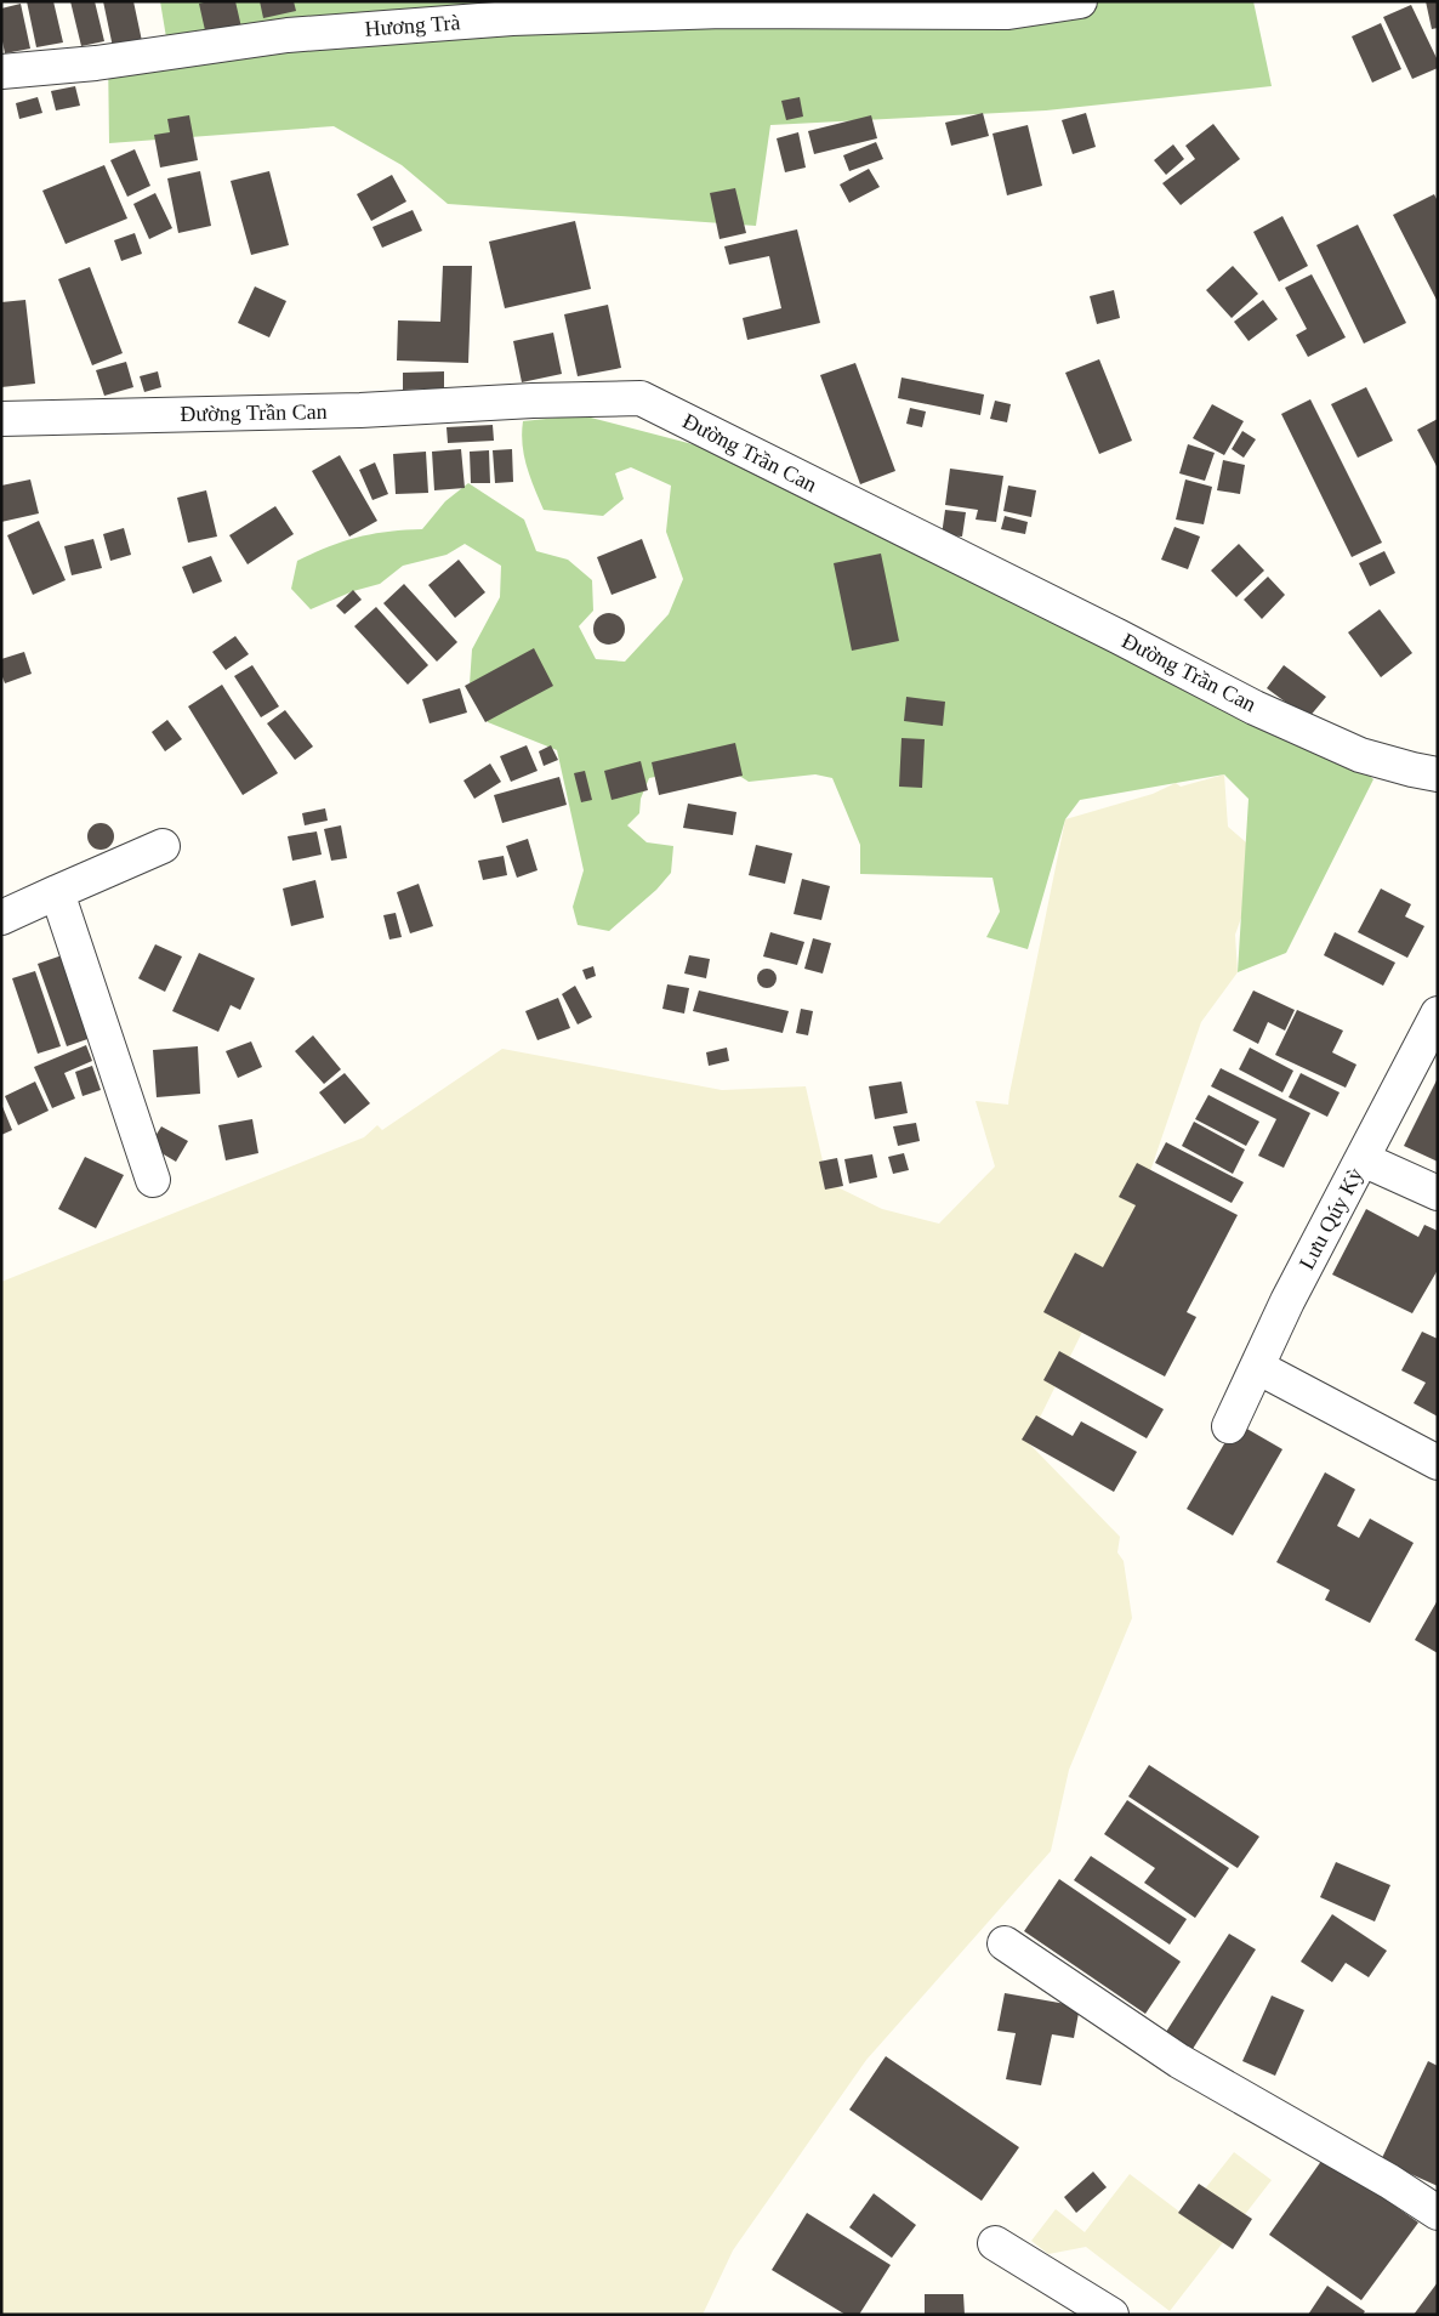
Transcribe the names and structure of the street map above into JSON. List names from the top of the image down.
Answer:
{
  "streets": {
    "street": ["Hương Trà", "Đường Trần Can", "Lưu Qúy Kỳ"]
  }
}
